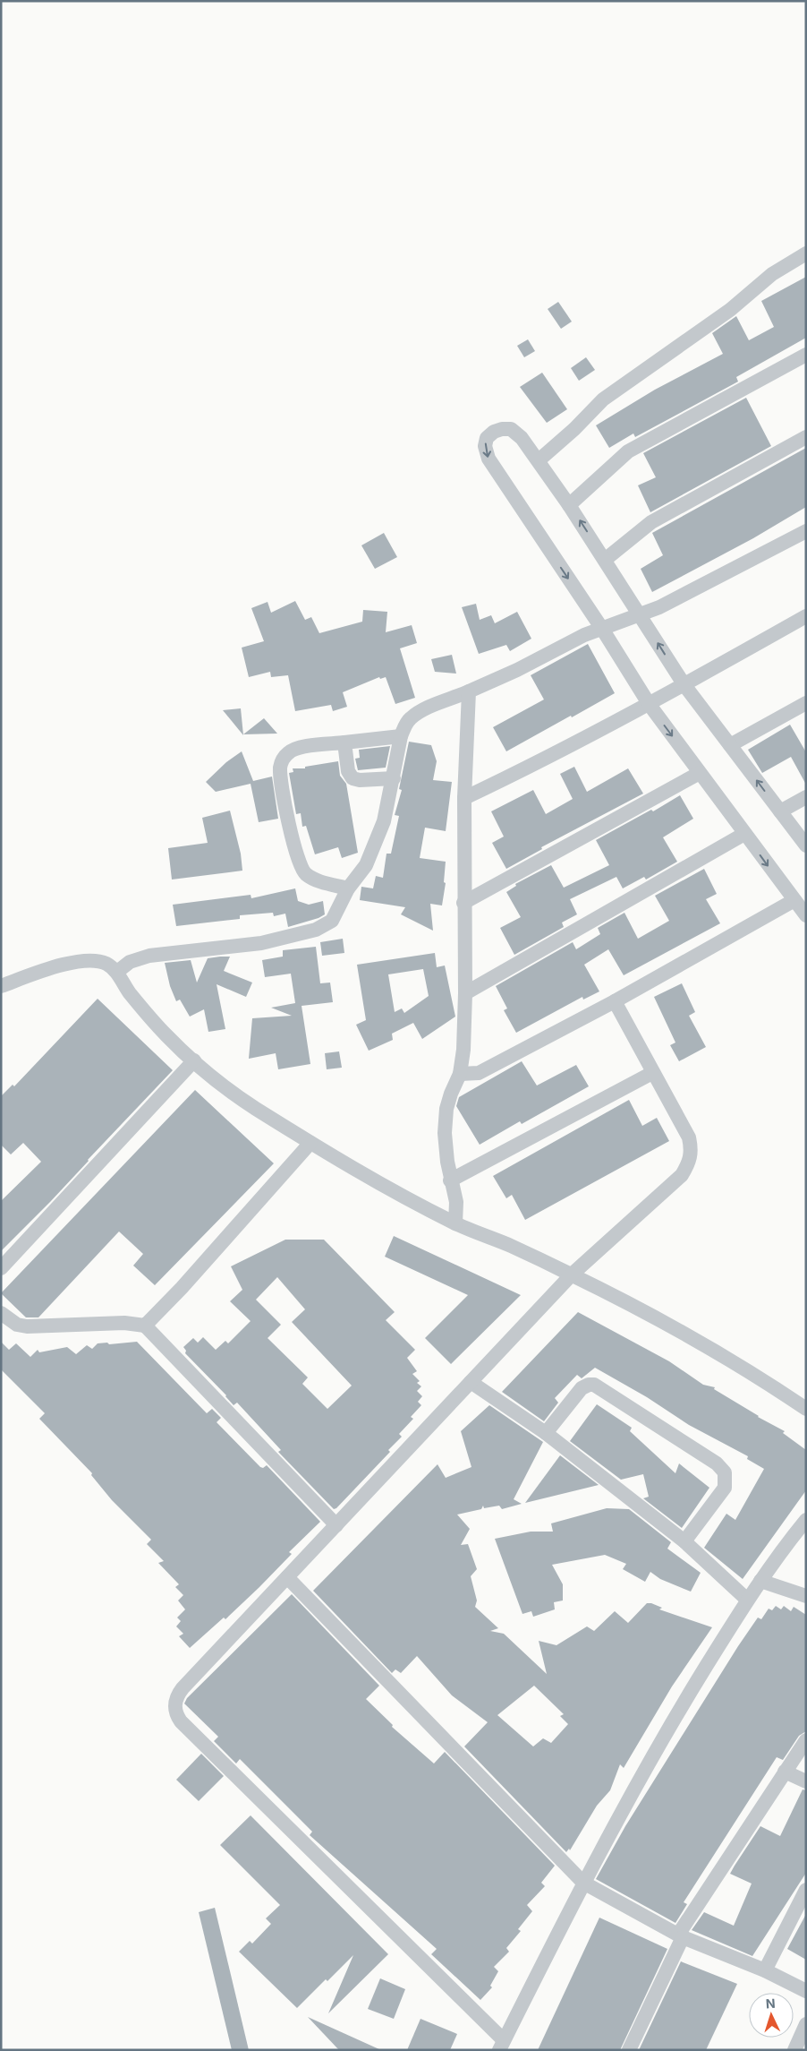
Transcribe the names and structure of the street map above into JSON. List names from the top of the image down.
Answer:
{
  "north": "top"
}
